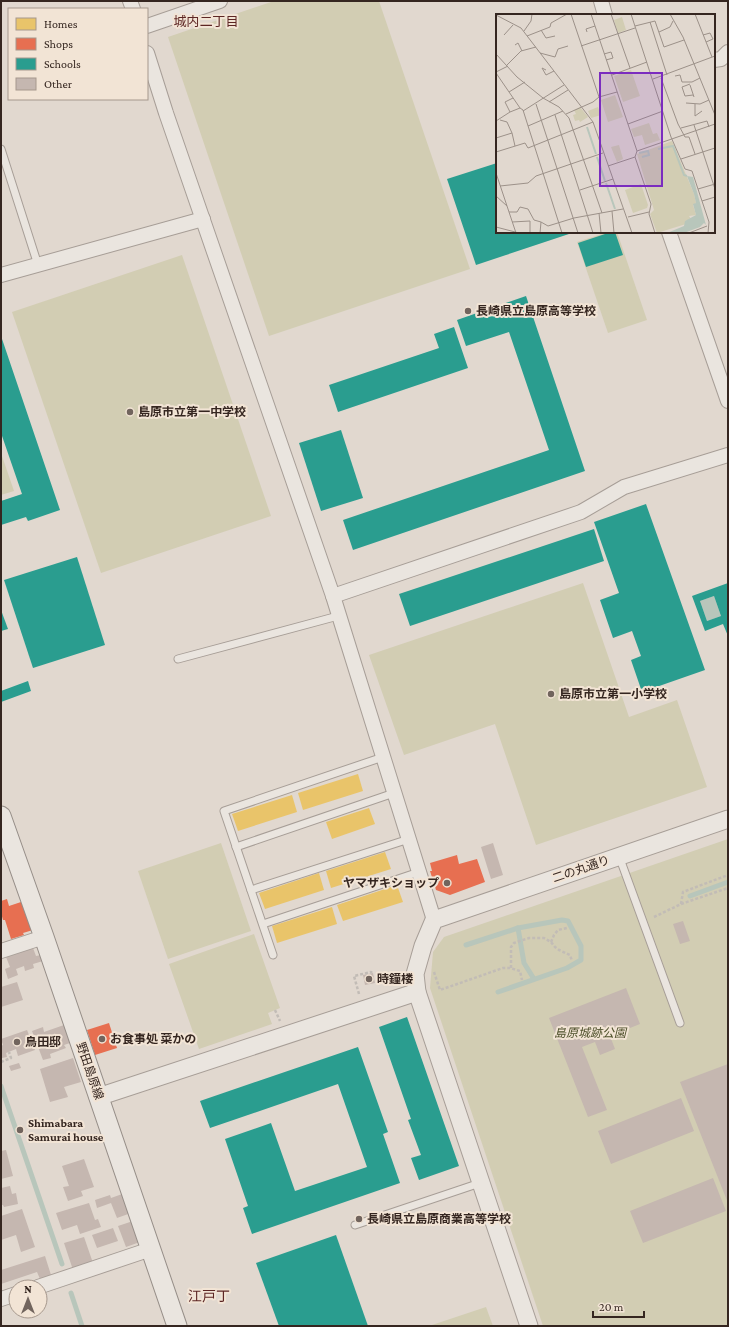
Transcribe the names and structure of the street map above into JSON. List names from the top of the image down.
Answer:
{
  "streets": {
    "main road": ["野田島原線"],
    "street": ["二の丸通り"]
  },
  "districts": ["城内二丁目", "江戸丁"],
  "parks": ["島原城跡公園"],
  "places": [
    "長崎県立島原高等学校",
    "島原市立第一中学校",
    "島原市立第一小学校",
    "ヤマザキショップ",
    "時鐘楼",
    "お食事処 菜かの",
    "鳥田邸",
    "Shimabara Samurai house",
    "長崎県立島原商業高等学校"
  ],
  "legend": [
    "Homes",
    "Shops",
    "Schools",
    "Other"
  ],
  "scale_bar": "20 m",
  "north": "top"
}
